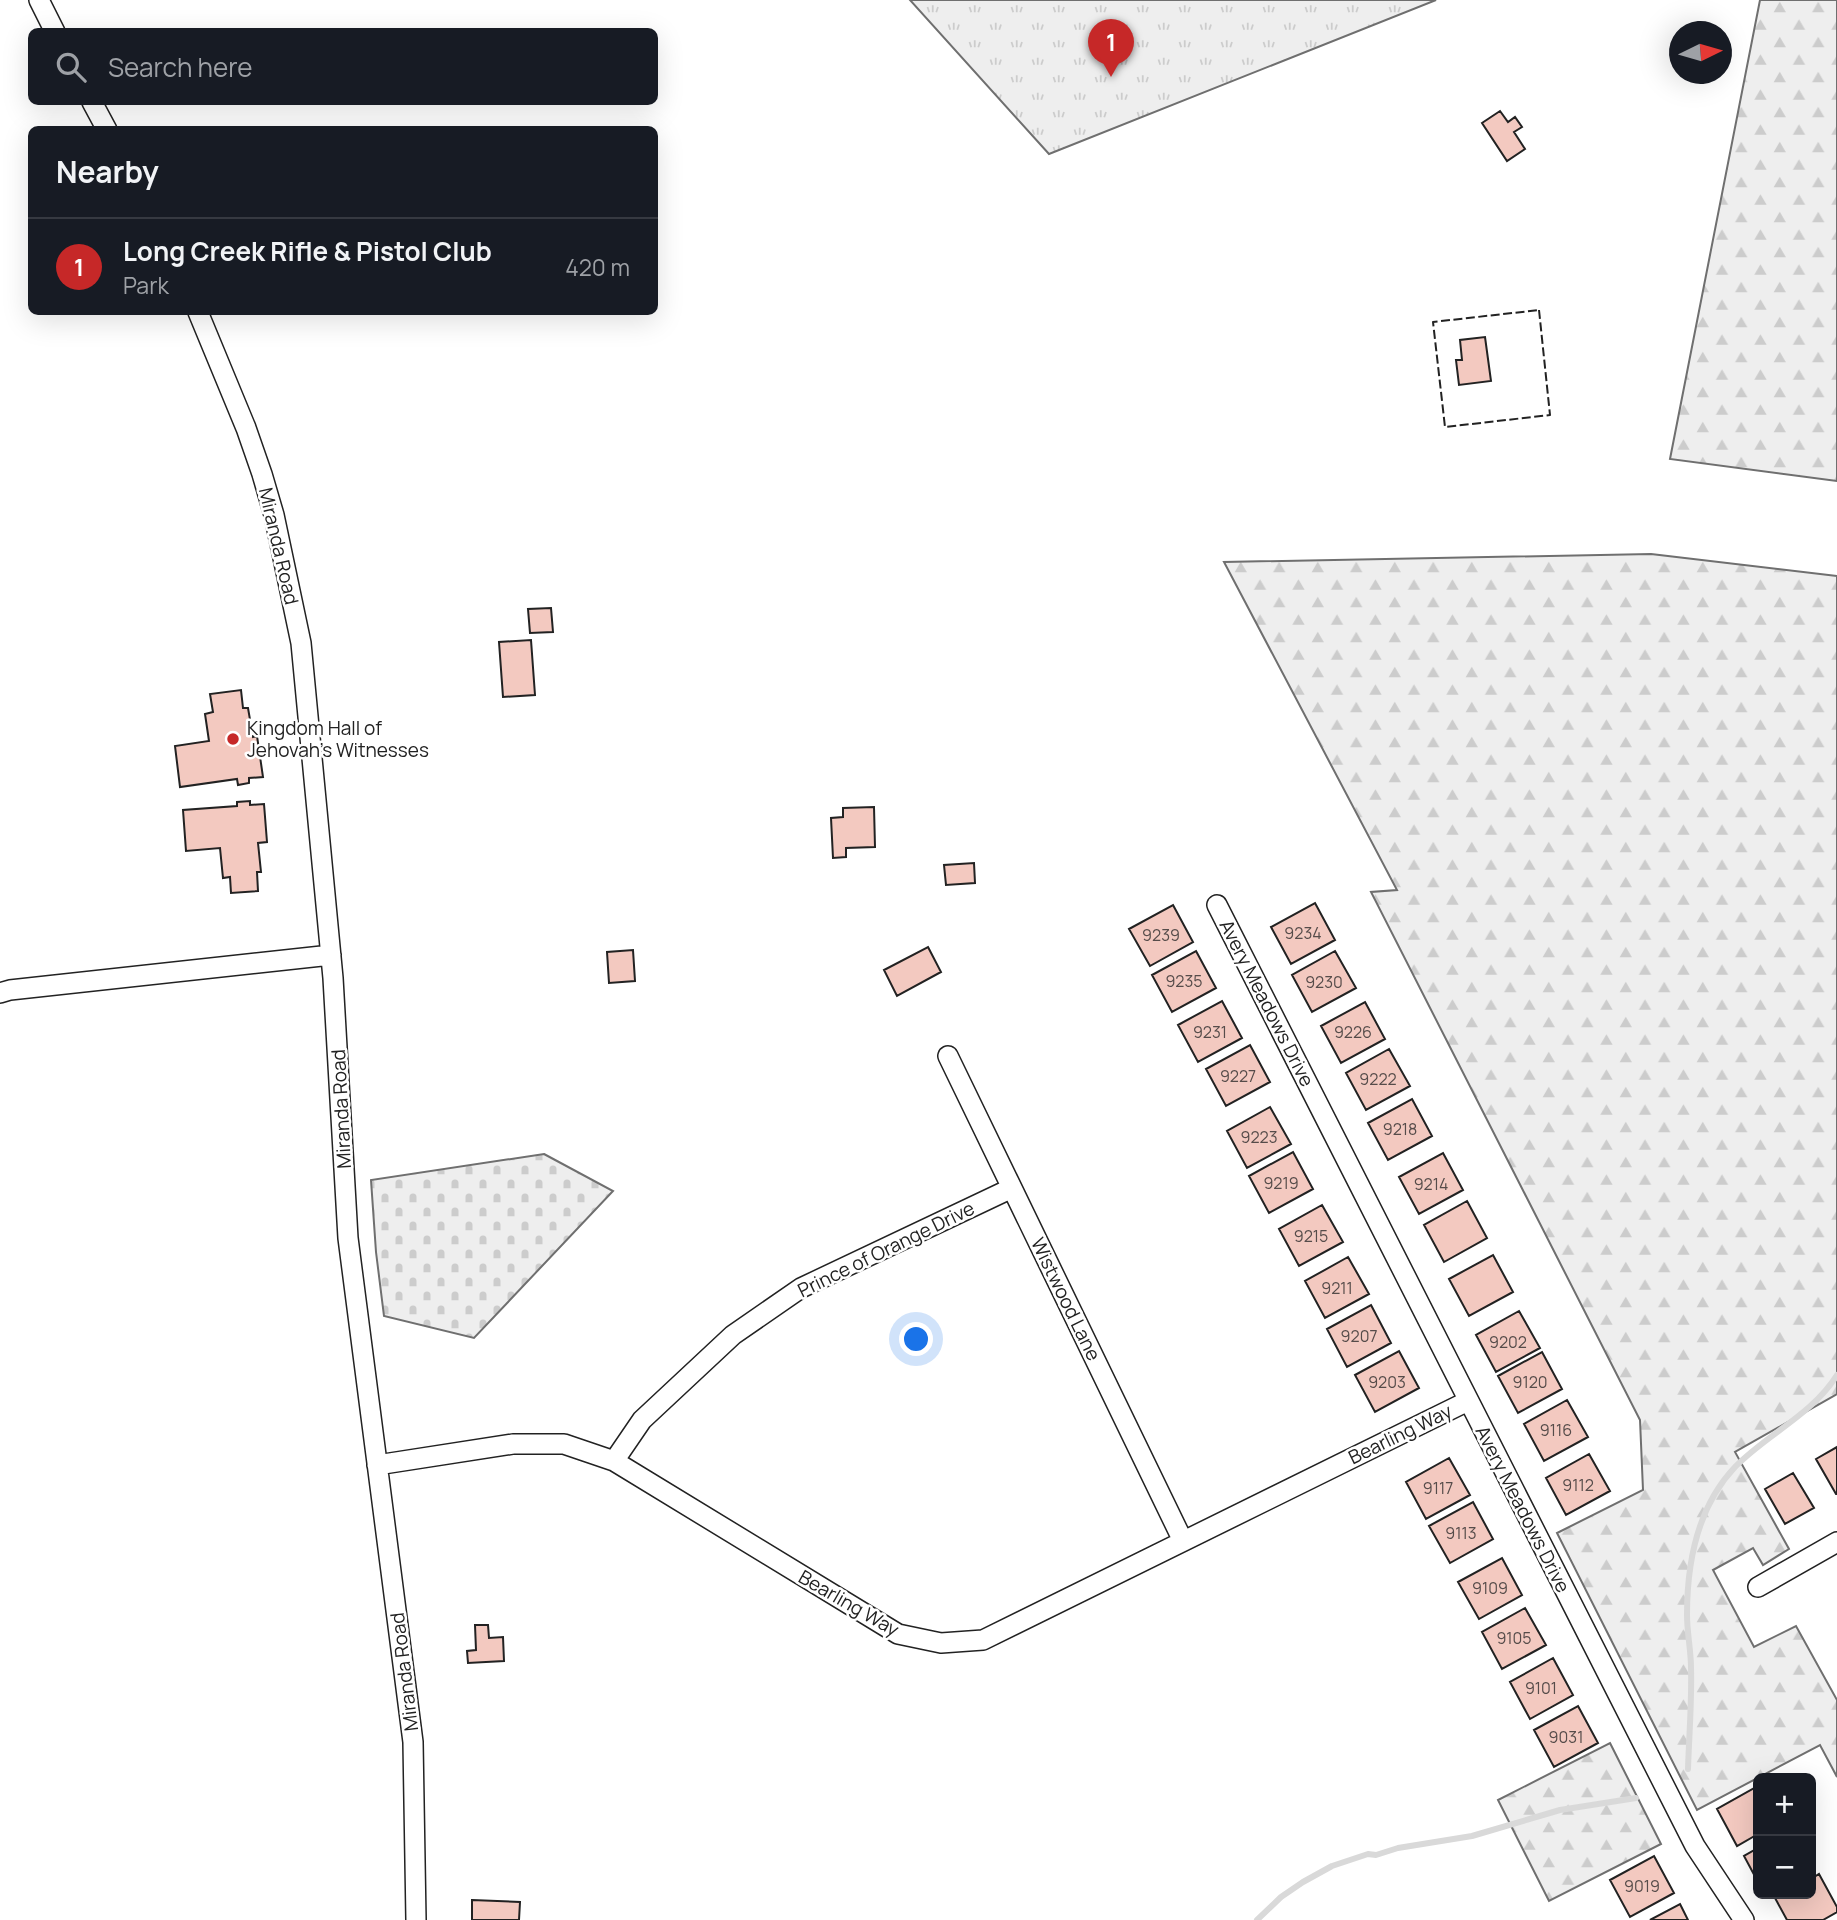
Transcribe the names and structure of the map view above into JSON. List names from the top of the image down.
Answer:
{
  "streets": {
    "street": [
      "Miranda Road",
      "Avery Meadows Drive",
      "Prince of Orange Drive",
      "Wistwood Lane",
      "Bearling Way"
    ]
  },
  "crossings": [
    ["Miranda Road", "Bearling Way"],
    ["Avery Meadows Drive", "Bearling Way"],
    ["Prince of Orange Drive", "Wistwood Lane"],
    ["Prince of Orange Drive", "Bearling Way"],
    ["Wistwood Lane", "Bearling Way"]
  ],
  "places": ["Kingdom Hall of Jehovah’s Witnesses"],
  "house_numbers": [
    "9234",
    "9239",
    "9235",
    "9230",
    "9231",
    "9226",
    "9227",
    "9222",
    "9218",
    "9223",
    "9219",
    "9214",
    "9215",
    "9211",
    "9207",
    "9202",
    "9203",
    "9120",
    "9116",
    "9112",
    "9117",
    "9113",
    "9109",
    "9105",
    "9101",
    "9031",
    "9019"
  ],
  "north": "right",
  "page": {
    "pins": "1",
    "search": "Search here",
    "heading": "Nearby",
    "list": [
      {
        "mark": "1",
        "name": "Long Creek Rifle & Pistol Club",
        "note": "Park",
        "value": "420 m"
      }
    ],
    "map_buttons": ["+", "−"]
  }
}
